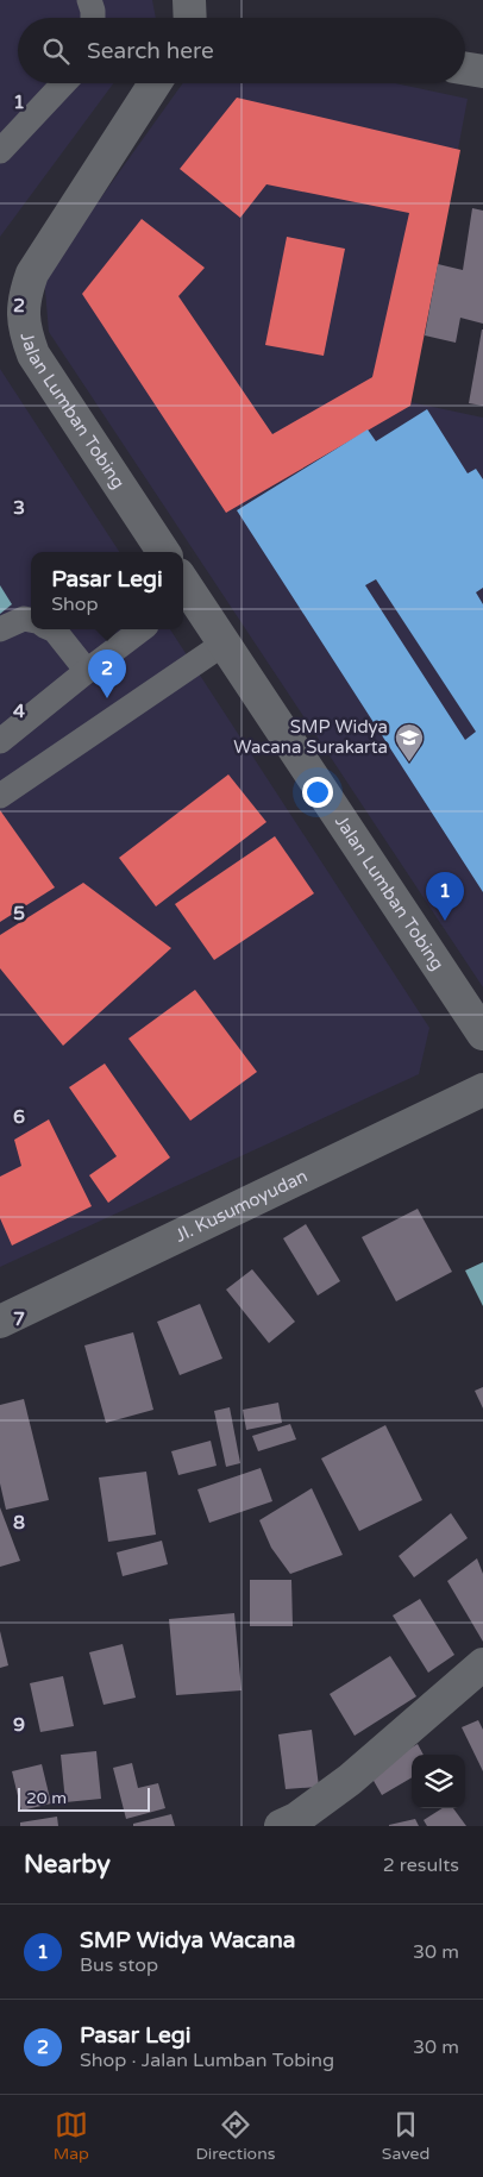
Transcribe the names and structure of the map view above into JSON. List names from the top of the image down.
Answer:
{
  "streets": {
    "street": ["Jalan Lumban Tobing", "Jl. Kusumoyudan"]
  },
  "places": {
    "school or university": ["SMP Widya Wacana Surakarta"]
  },
  "scale_bar": "20 m",
  "page": {
    "search": "Search here",
    "popup": ["Pasar Legi", "Shop"],
    "pins": ["2", "1"],
    "scale": "20 m",
    "heading": ["Nearby", "2 results"],
    "list": [
      {
        "mark": "1",
        "name": "SMP Widya Wacana",
        "note": "Bus stop",
        "value": "30 m"
      },
      {
        "mark": "2",
        "name": "Pasar Legi",
        "note": "Shop · Jalan Lumban Tobing",
        "value": "30 m"
      }
    ],
    "nav": ["Map", "Directions", "Saved"]
  },
  "grid": {
    "rows": [
      "1",
      "2",
      "3",
      "4",
      "5",
      "6",
      "7",
      "8",
      "9"
    ]
  }
}
